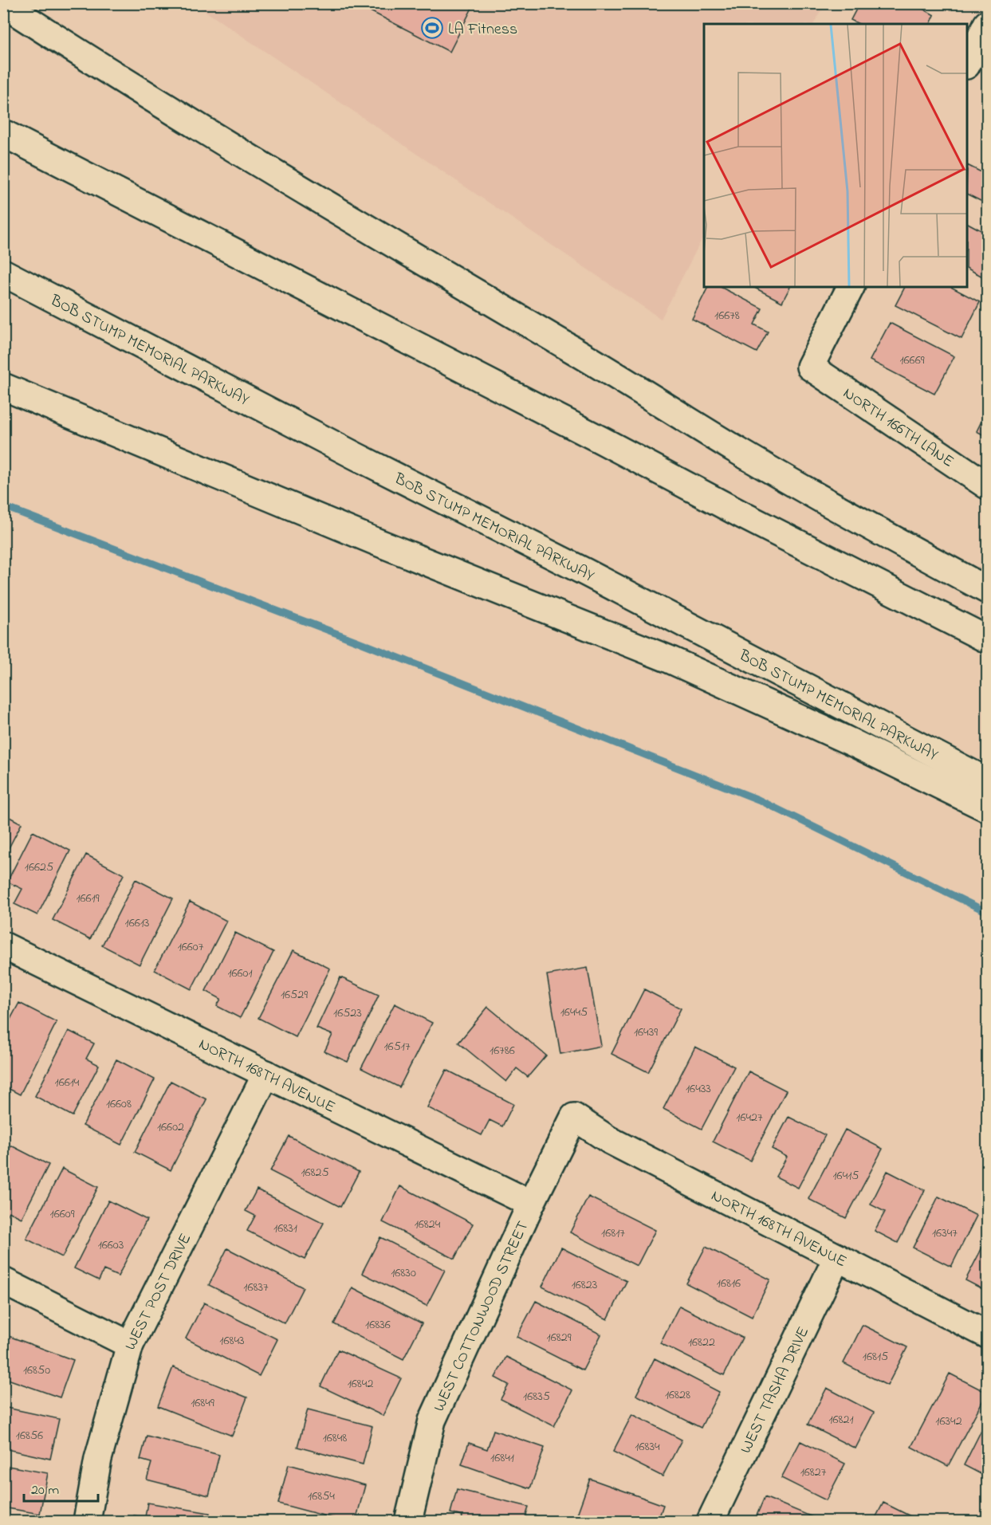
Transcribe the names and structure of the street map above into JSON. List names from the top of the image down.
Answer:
{
  "streets": {
    "main road": [
      "BOB STUMP MEMORIAL PARKWAY",
      "NORTH 166TH LANE",
      "NORTH 168TH AVENUE",
      "WEST POST DRIVE",
      "WEST COTTONWOOD STREET",
      "WEST TASHA DRIVE"
    ]
  },
  "crossings": [
    ["NORTH 168TH AVENUE", "WEST POST DRIVE"],
    ["NORTH 168TH AVENUE", "WEST COTTONWOOD STREET"],
    ["NORTH 168TH AVENUE", "WEST TASHA DRIVE"]
  ],
  "places": {
    "sports": ["LA Fitness"]
  },
  "house_numbers": [
    "16678",
    "16669",
    "16625",
    "16619",
    "16613",
    "16607",
    "16601",
    "16529",
    "16445",
    "16523",
    "16439",
    "16517",
    "16786",
    "16614",
    "16433",
    "16608",
    "16427",
    "16602",
    "16825",
    "16415",
    "16609",
    "16824",
    "16831",
    "16817",
    "16347",
    "16603",
    "16830",
    "16816",
    "16823",
    "16837",
    "16836",
    "16829",
    "16843",
    "16822",
    "16815",
    "16850",
    "16842",
    "16828",
    "16835",
    "16849",
    "16821",
    "16342",
    "16856",
    "16848",
    "16834",
    "16841",
    "16827",
    "16854"
  ],
  "scale_bar": "20 m"
}
